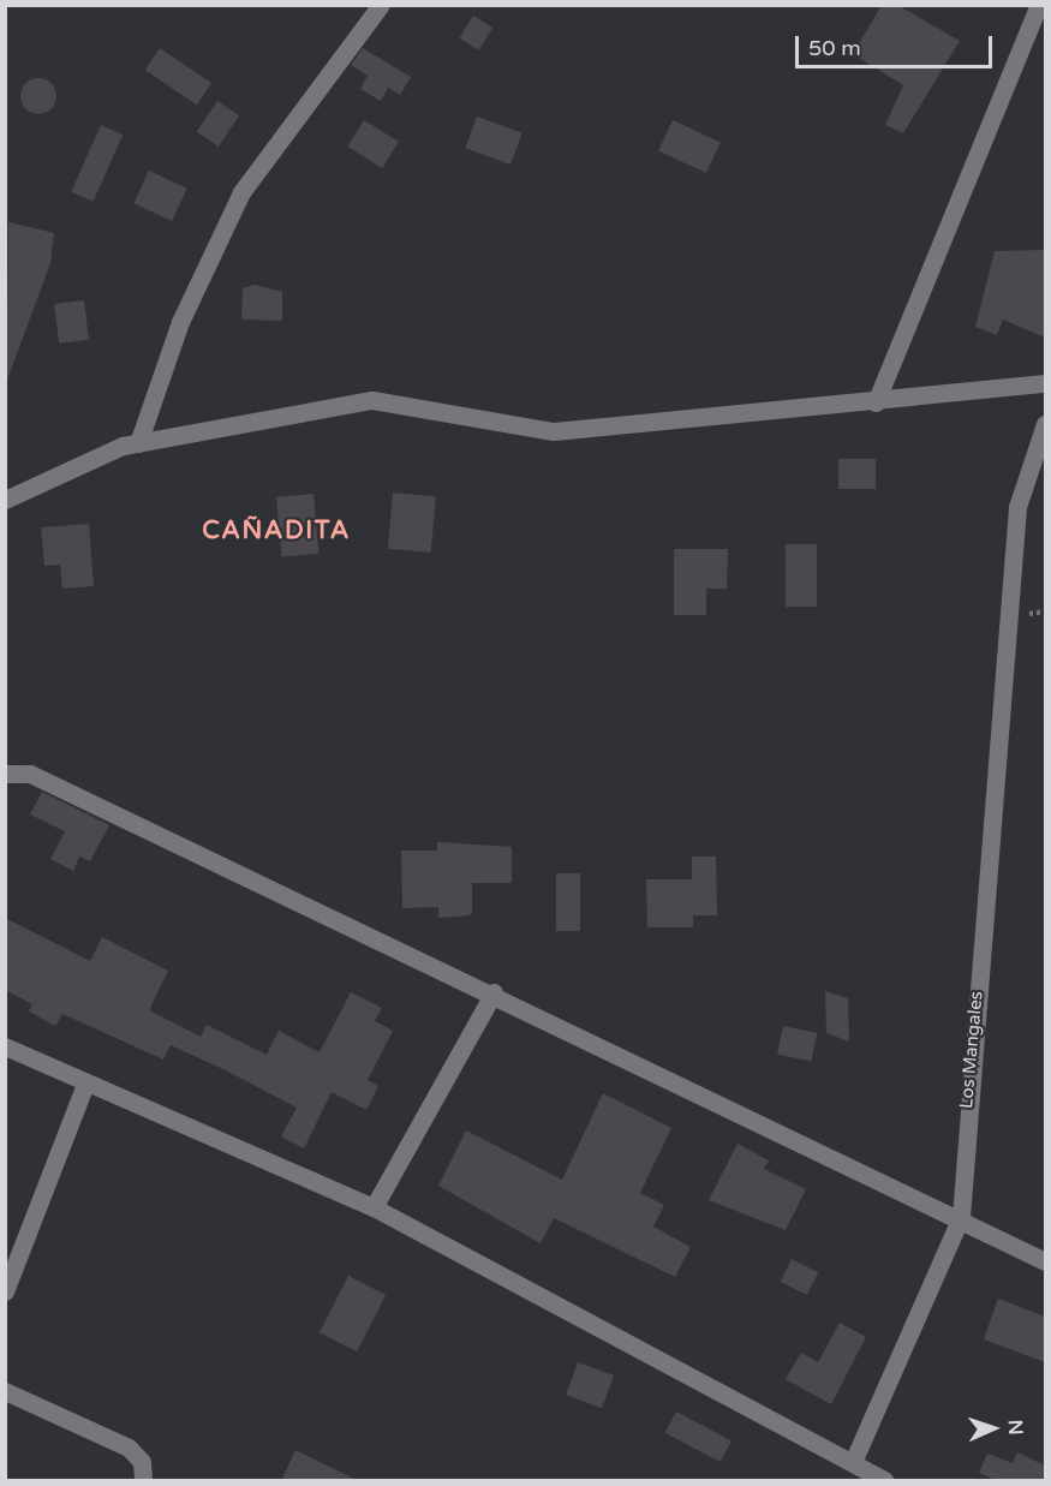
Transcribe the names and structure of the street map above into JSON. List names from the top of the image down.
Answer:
{
  "streets": {
    "street": ["Los Mangales"]
  },
  "districts": ["CAÑADITA"],
  "scale_bar": "50 m",
  "north": "right"
}
